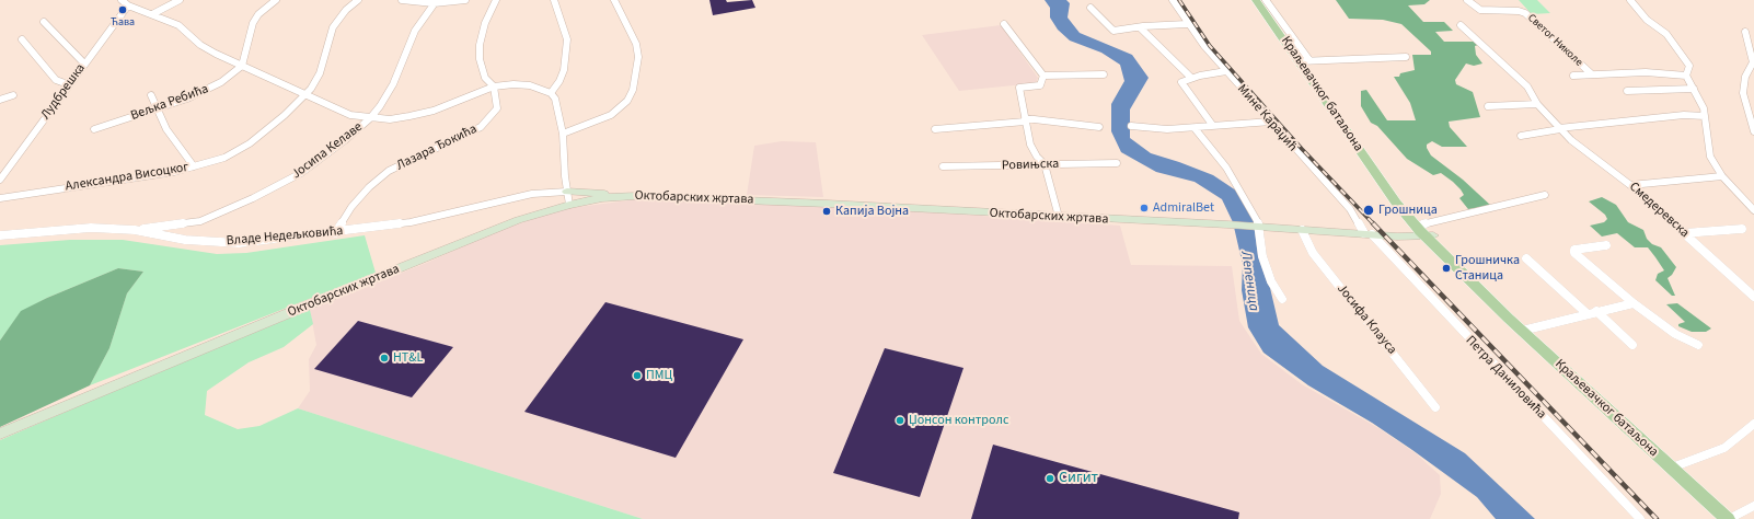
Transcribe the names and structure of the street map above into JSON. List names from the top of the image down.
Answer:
{
  "streets": {
    "main road": ["Краљевачког батаљона"],
    "street": [
      "Светог Николе",
      "Лудбрешка",
      "Вељка Ребића",
      "Мине Караџић",
      "Лазара Ђокића",
      "Јосипа Келаве",
      "Ровињска",
      "Александра Висоцког",
      "Октобарских жртава",
      "Смедеревска",
      "Владе Недељковића",
      "Јосифа Клауса",
      "Петра Даниловића"
    ]
  },
  "crossings": [
    ["Краљевачког батаљона", "Октобарских жртава"],
    ["Мине Караџић", "Октобарских жртава"],
    ["Мине Караџић", "Петра Даниловића"],
    ["Лазара Ђокића", "Владе Недељковића"],
    ["Јосипа Келаве", "Владе Недељковића"],
    ["Октобарских жртава", "Јосифа Клауса"],
    ["Октобарских жртава", "Петра Даниловића"]
  ],
  "water": ["Лепеница"],
  "places": [
    "Ћава",
    "AdmiralBet",
    "Грошница",
    "Капија Војна",
    "Грошничка Станица",
    "HT&L",
    "ПМЦ",
    "Џонсон контролс",
    "Сигит"
  ]
}
